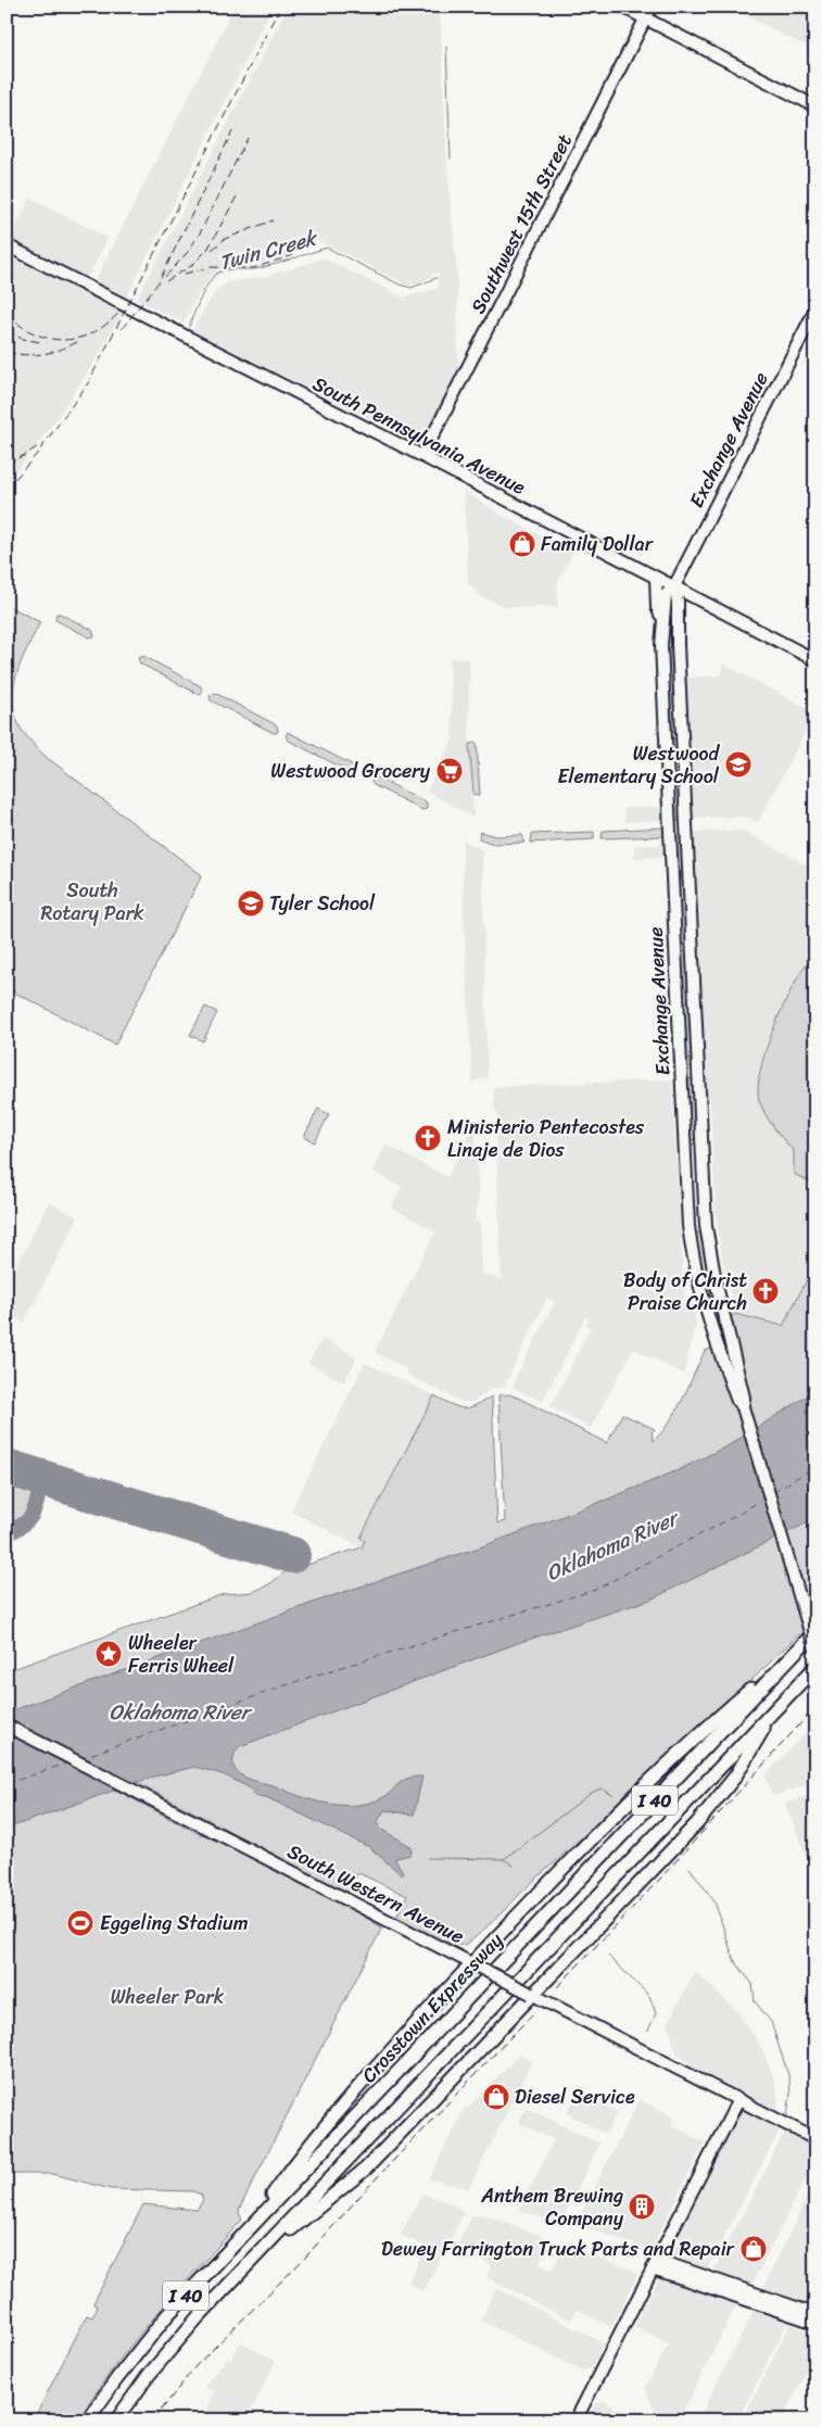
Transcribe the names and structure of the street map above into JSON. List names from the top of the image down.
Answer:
{
  "streets": {
    "highway": ["I 40", "Crosstown Expressway"],
    "main road": [
      "Southwest 15th Street",
      "South Pennsylvania Avenue",
      "Exchange Avenue",
      "South Western Avenue"
    ]
  },
  "crossings": [
    ["Southwest 15th Street", "South Pennsylvania Avenue"],
    ["South Pennsylvania Avenue", "Exchange Avenue"]
  ],
  "water": ["Twin Creek", "Oklahoma River"],
  "parks": ["South Rotary Park", "Wheeler Park"],
  "places": {
    "shop": ["Family Dollar", "Diesel Service", "Dewey Farrington Truck Parts and Repair"],
    "school or university": ["Westwood Elementary School", "Tyler School"],
    "supermarket": ["Westwood Grocery"],
    "church": ["Ministerio Pentecostes Linaje de Dios", "Body of Christ Praise Church"],
    "place": ["Wheeler Ferris Wheel"],
    "sports": ["Eggeling Stadium"],
    "building": ["Anthem Brewing Company"]
  }
}
